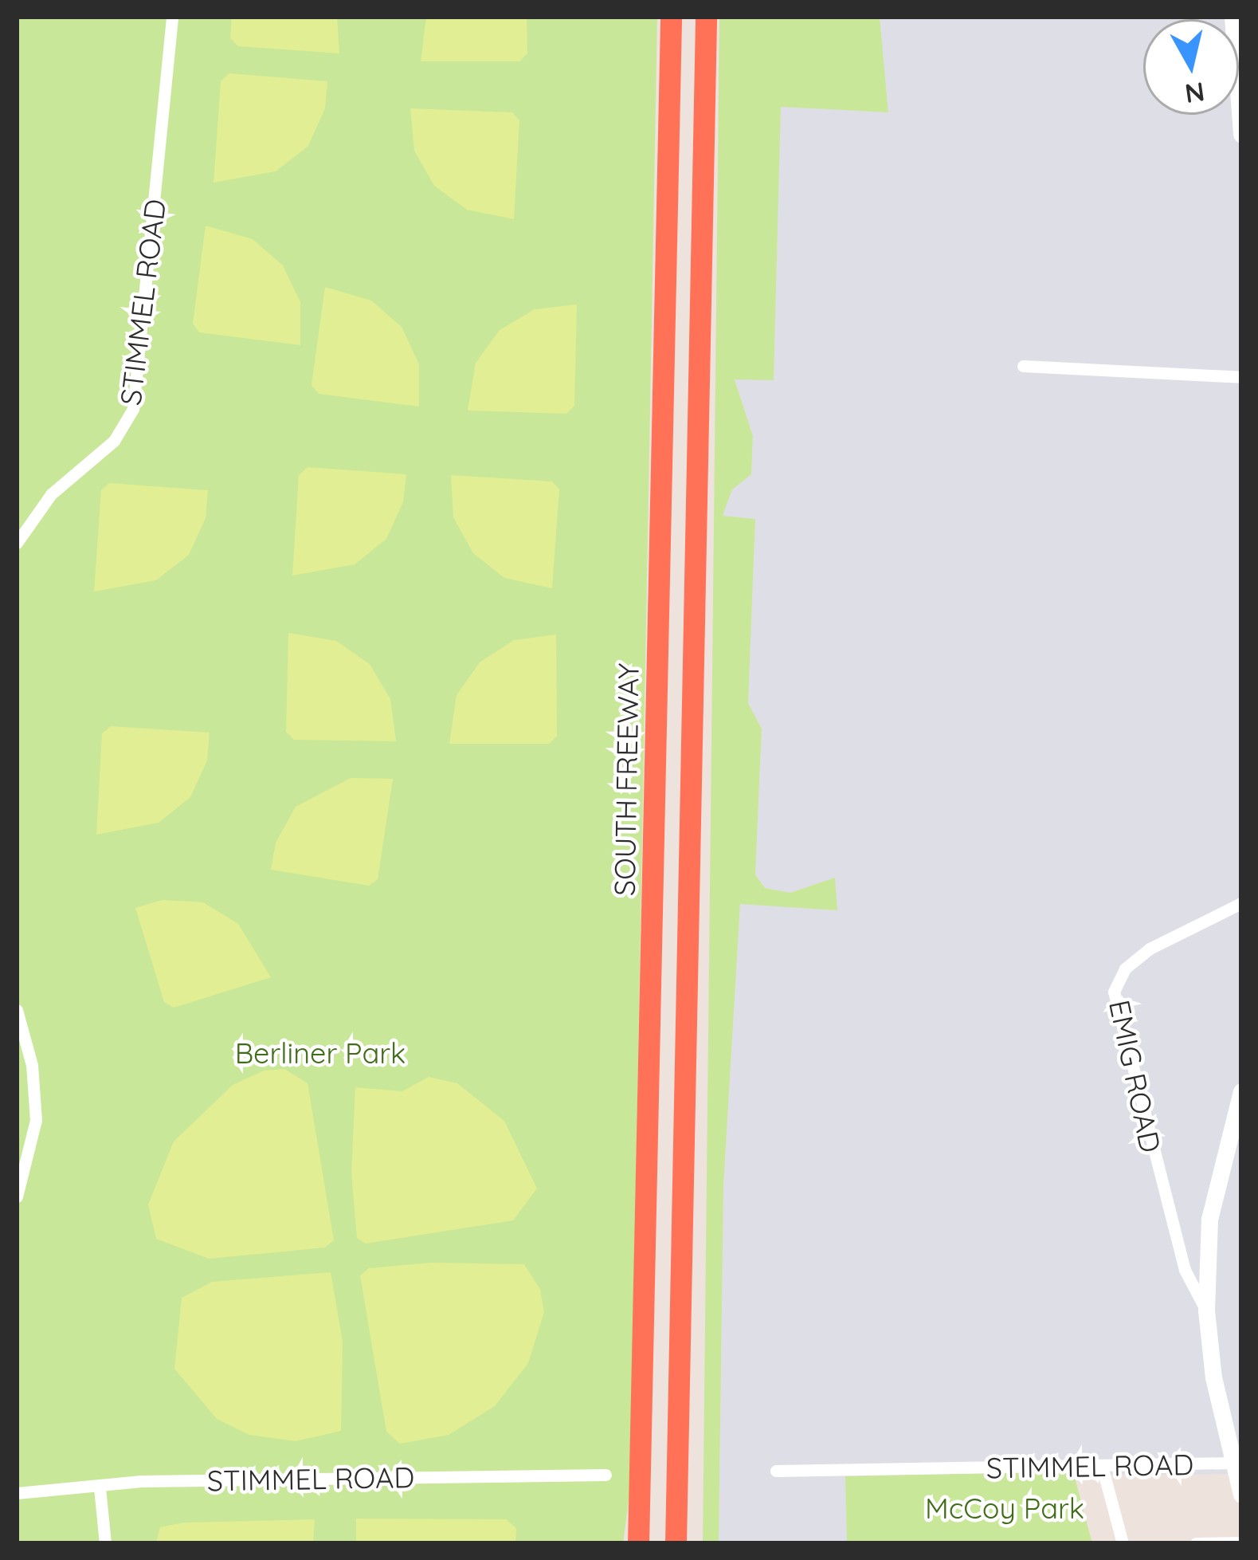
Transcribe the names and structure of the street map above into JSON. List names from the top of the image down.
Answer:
{
  "streets": {
    "highway": ["SOUTH FREEWAY"],
    "street": ["STIMMEL ROAD", "EMIG ROAD"]
  },
  "parks": ["Berliner Park", "McCoy Park"],
  "north": "bottom"
}
